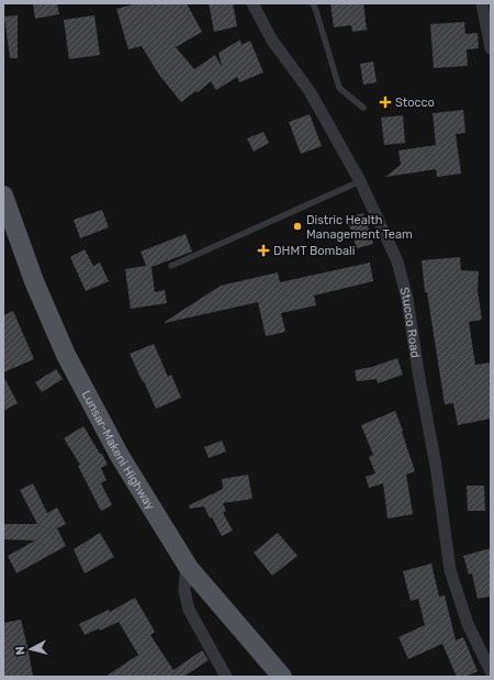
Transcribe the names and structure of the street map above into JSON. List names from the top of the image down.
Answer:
{
  "streets": {
    "main road": ["Lunsar-Makeni Highway"],
    "street": ["Stucco Road"]
  },
  "places": {
    "health": ["Stocco", "DHMT Bombali"],
    "other": ["Distric Health Management Team"]
  },
  "north": "left"
}
